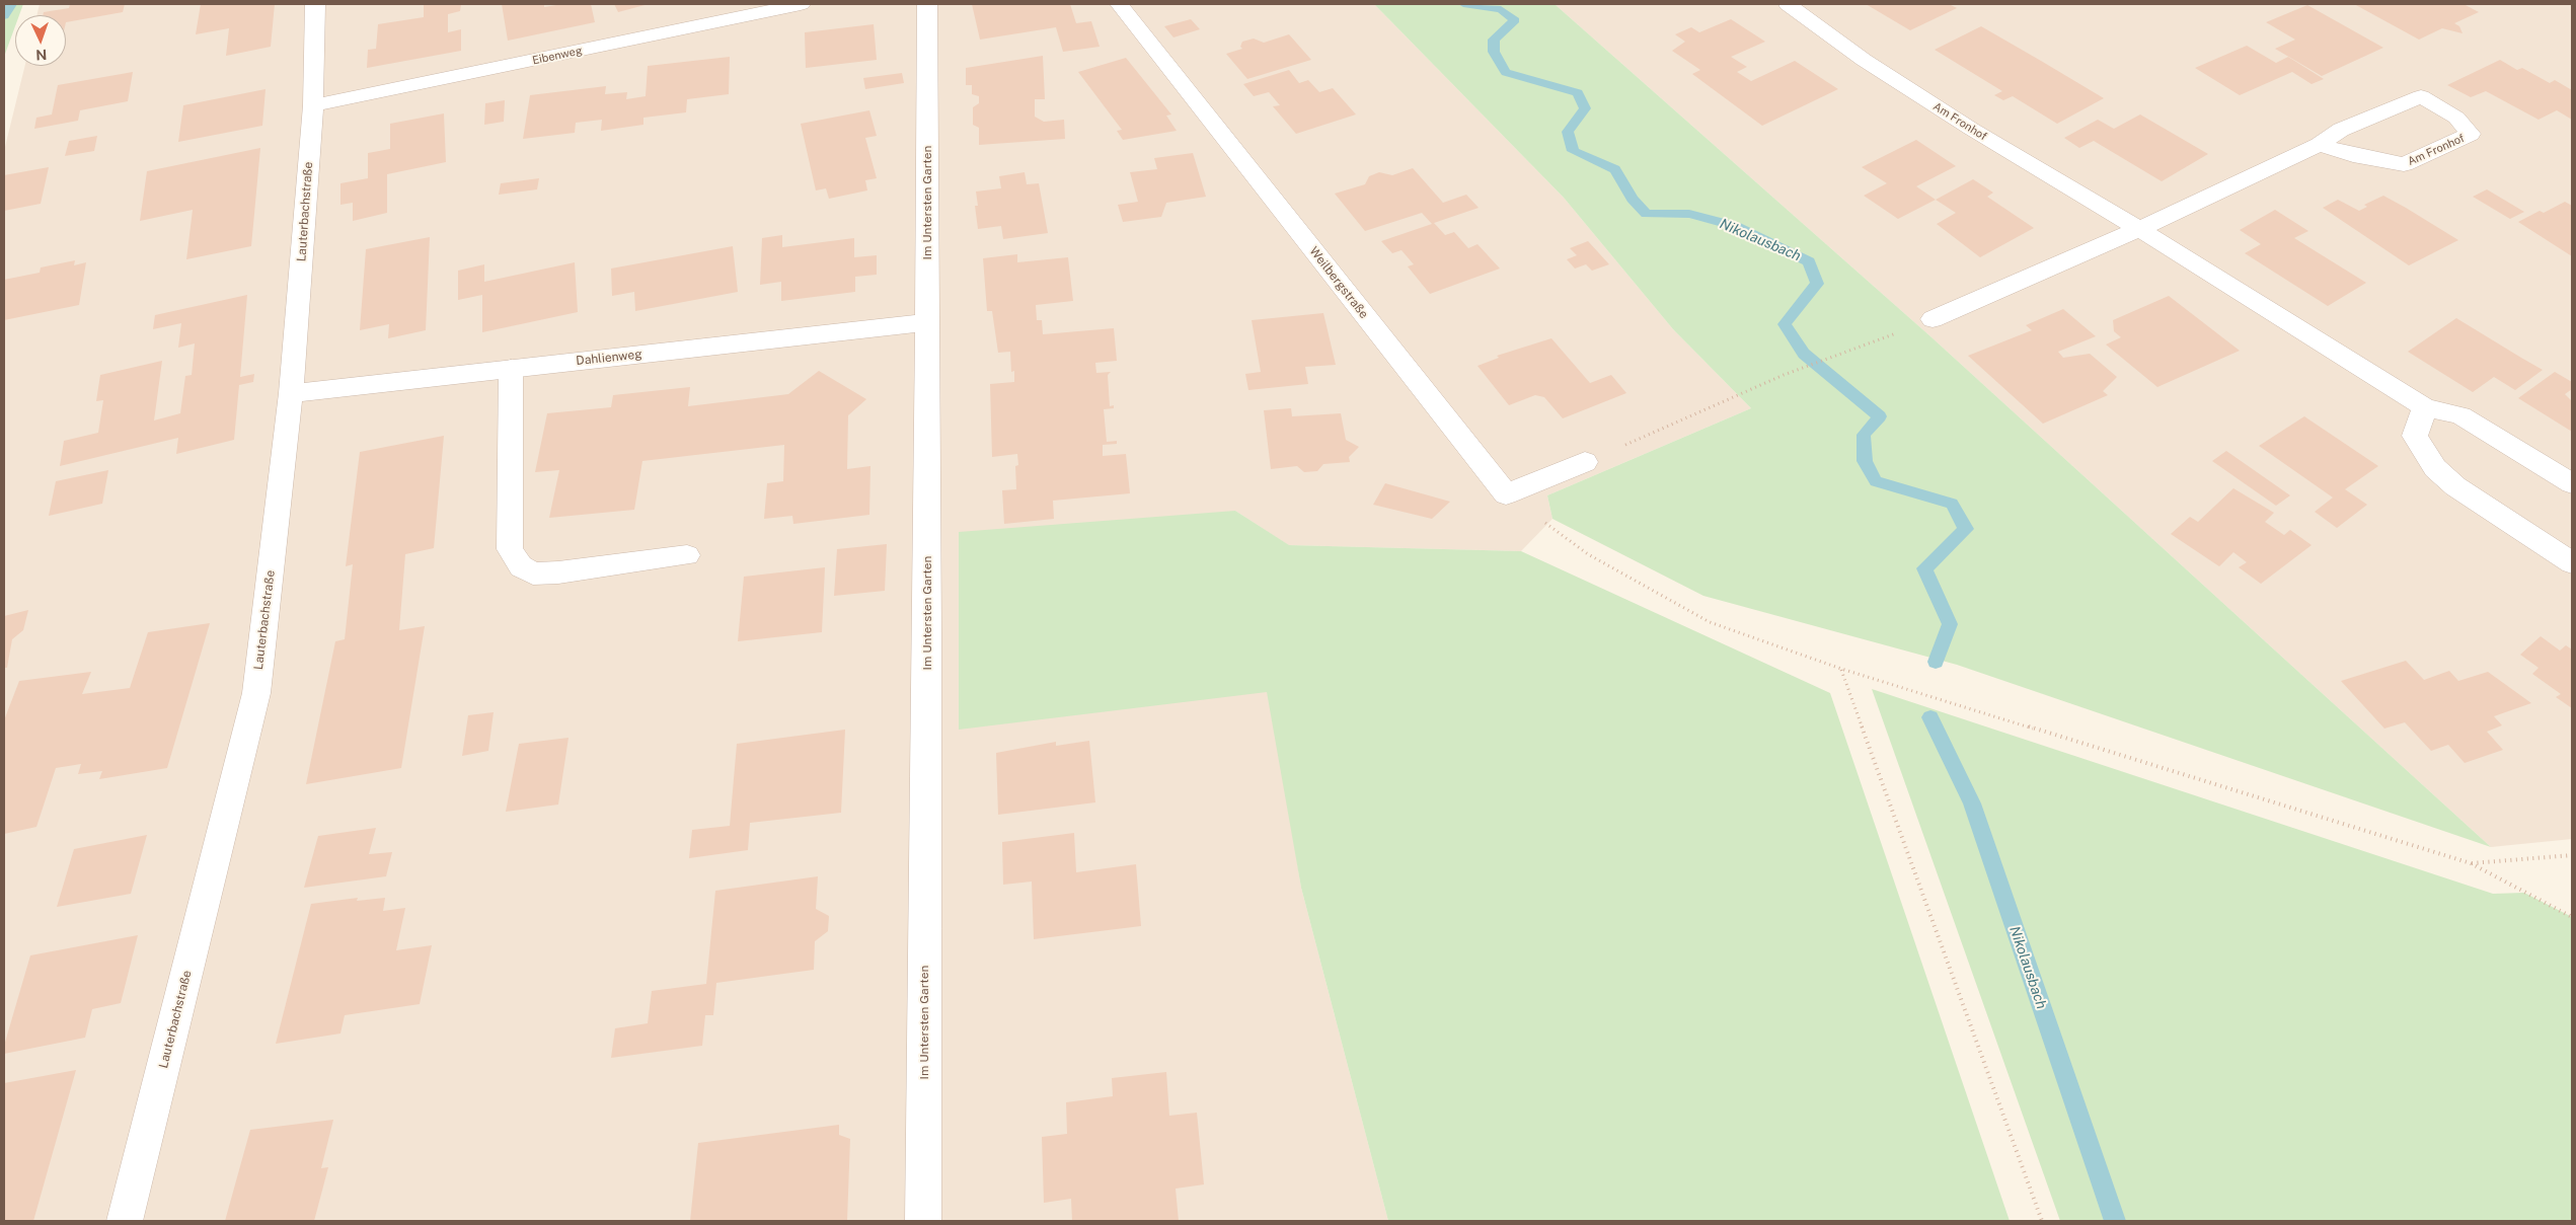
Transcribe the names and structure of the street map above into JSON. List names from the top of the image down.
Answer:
{
  "streets": {
    "street": [
      "Eibenweg",
      "Am Fronhof",
      "Im Untersten Garten",
      "Lauterbachstraße",
      "Weilbergstraße",
      "Dahlienweg"
    ]
  },
  "crossings": [
    ["Eibenweg", "Lauterbachstraße"],
    ["Im Untersten Garten", "Dahlienweg"],
    ["Lauterbachstraße", "Dahlienweg"]
  ],
  "water": ["Nikolausbach"],
  "north": "bottom"
}
